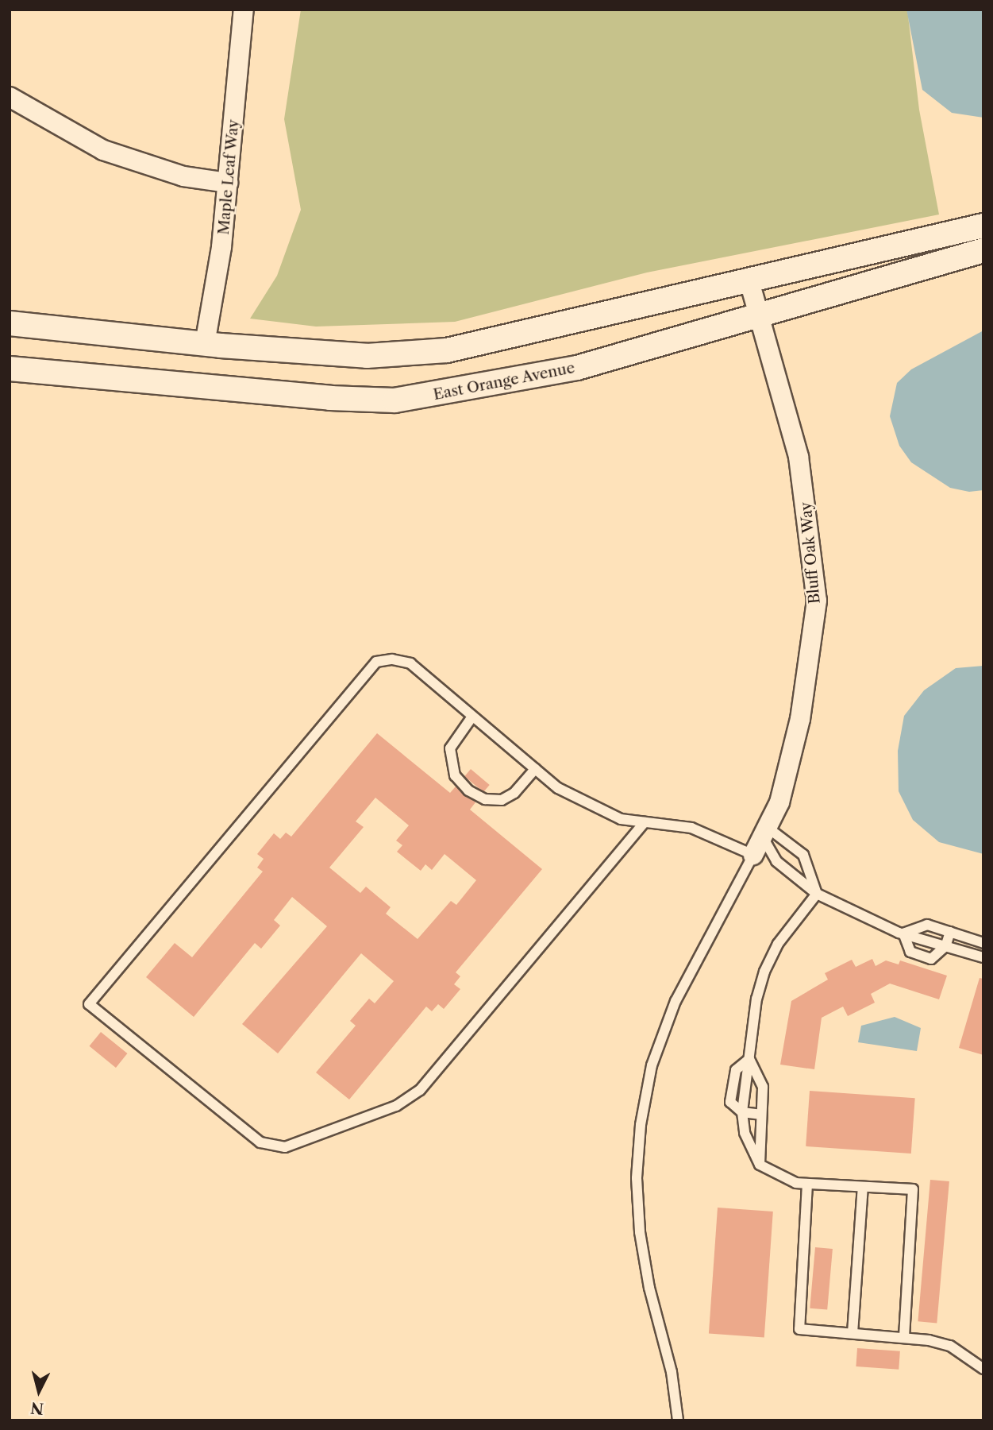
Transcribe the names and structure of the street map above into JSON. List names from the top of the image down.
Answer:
{
  "streets": {
    "street": ["Maple Leaf Way", "East Orange Avenue", "Bluff Oak Way"]
  },
  "crossings": [
    ["East Orange Avenue", "Bluff Oak Way"]
  ],
  "north": "bottom"
}
